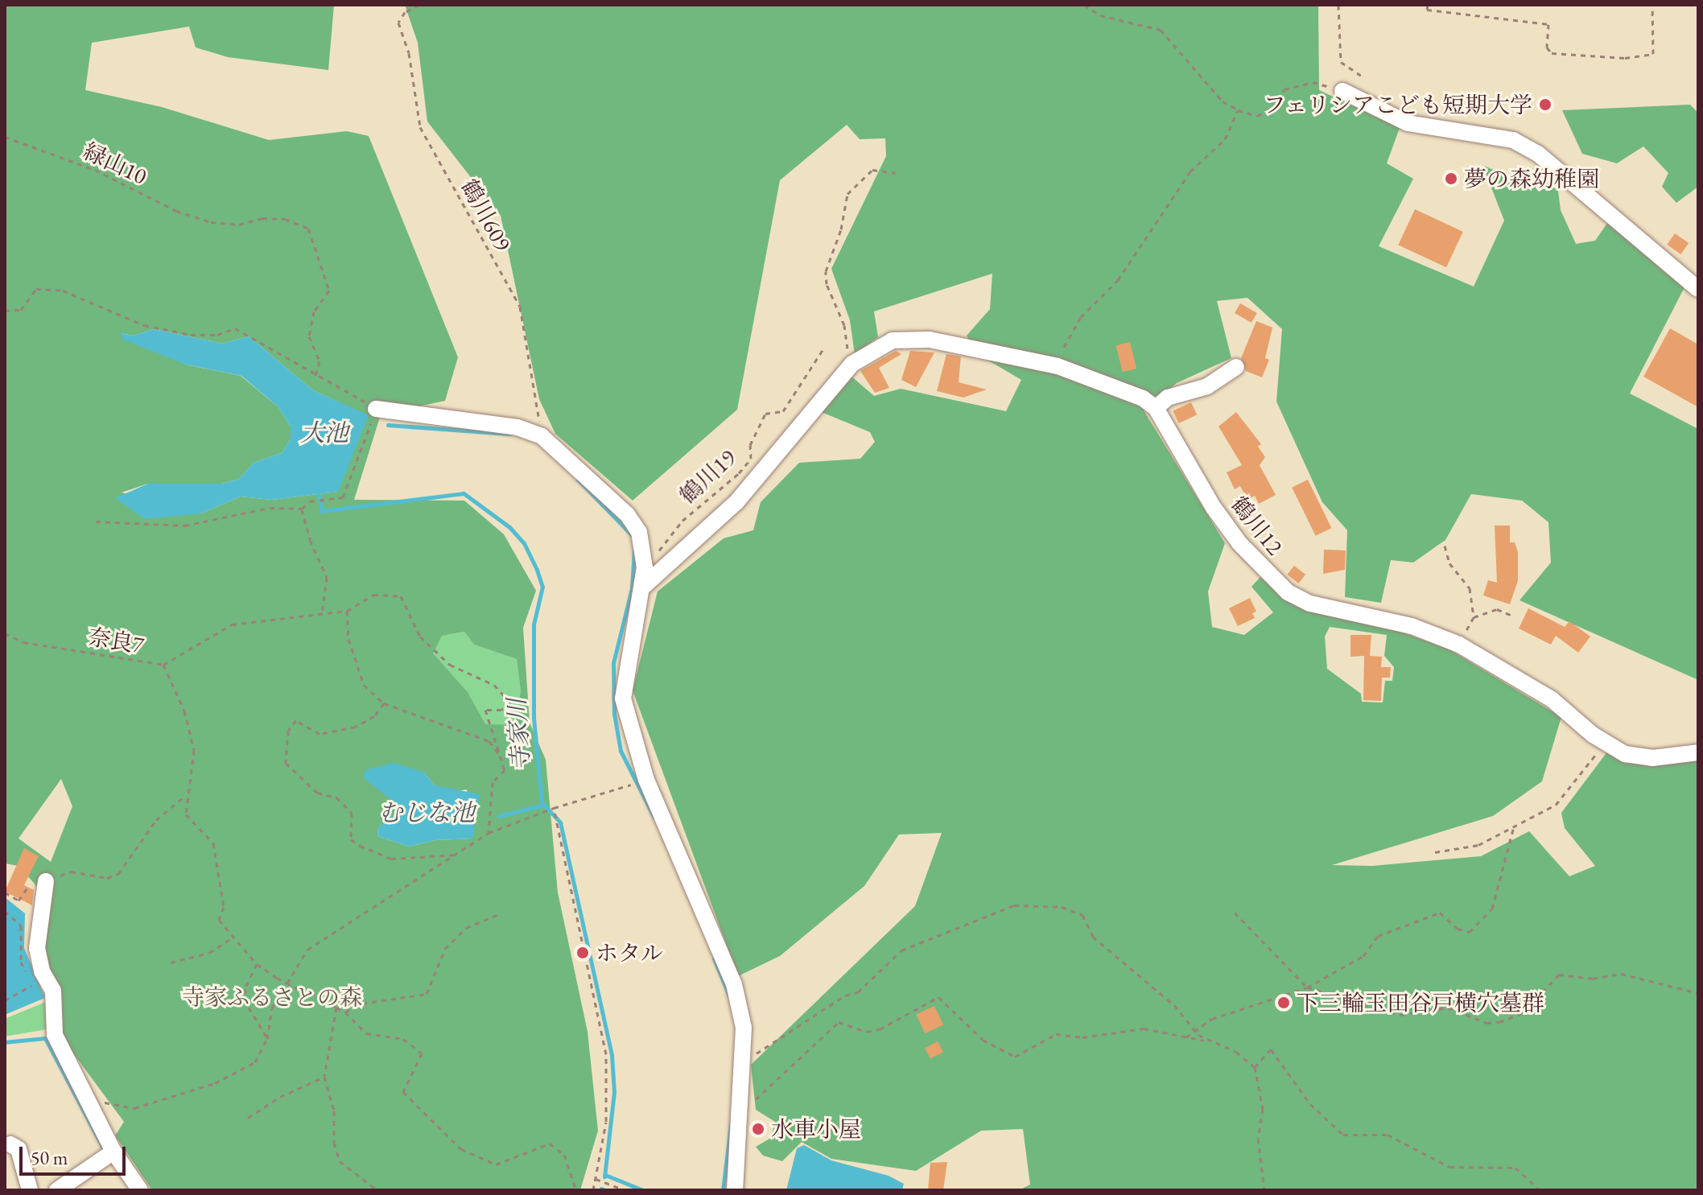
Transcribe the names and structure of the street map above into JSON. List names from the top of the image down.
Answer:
{
  "streets": {
    "street": ["鶴川12"],
    "path": [
      "緑山10",
      "鶴川609",
      "鶴川19",
      "奈良7"
    ]
  },
  "water": ["大池", "寺家川", "むじな池"],
  "parks": ["寺家ふるさとの森"],
  "places": [
    "フェリシアこども短期大学",
    "夢の森幼稚園",
    "ホタル",
    "下三輪玉田谷戸横穴墓群",
    "水車小屋"
  ],
  "scale_bar": "50 m"
}
